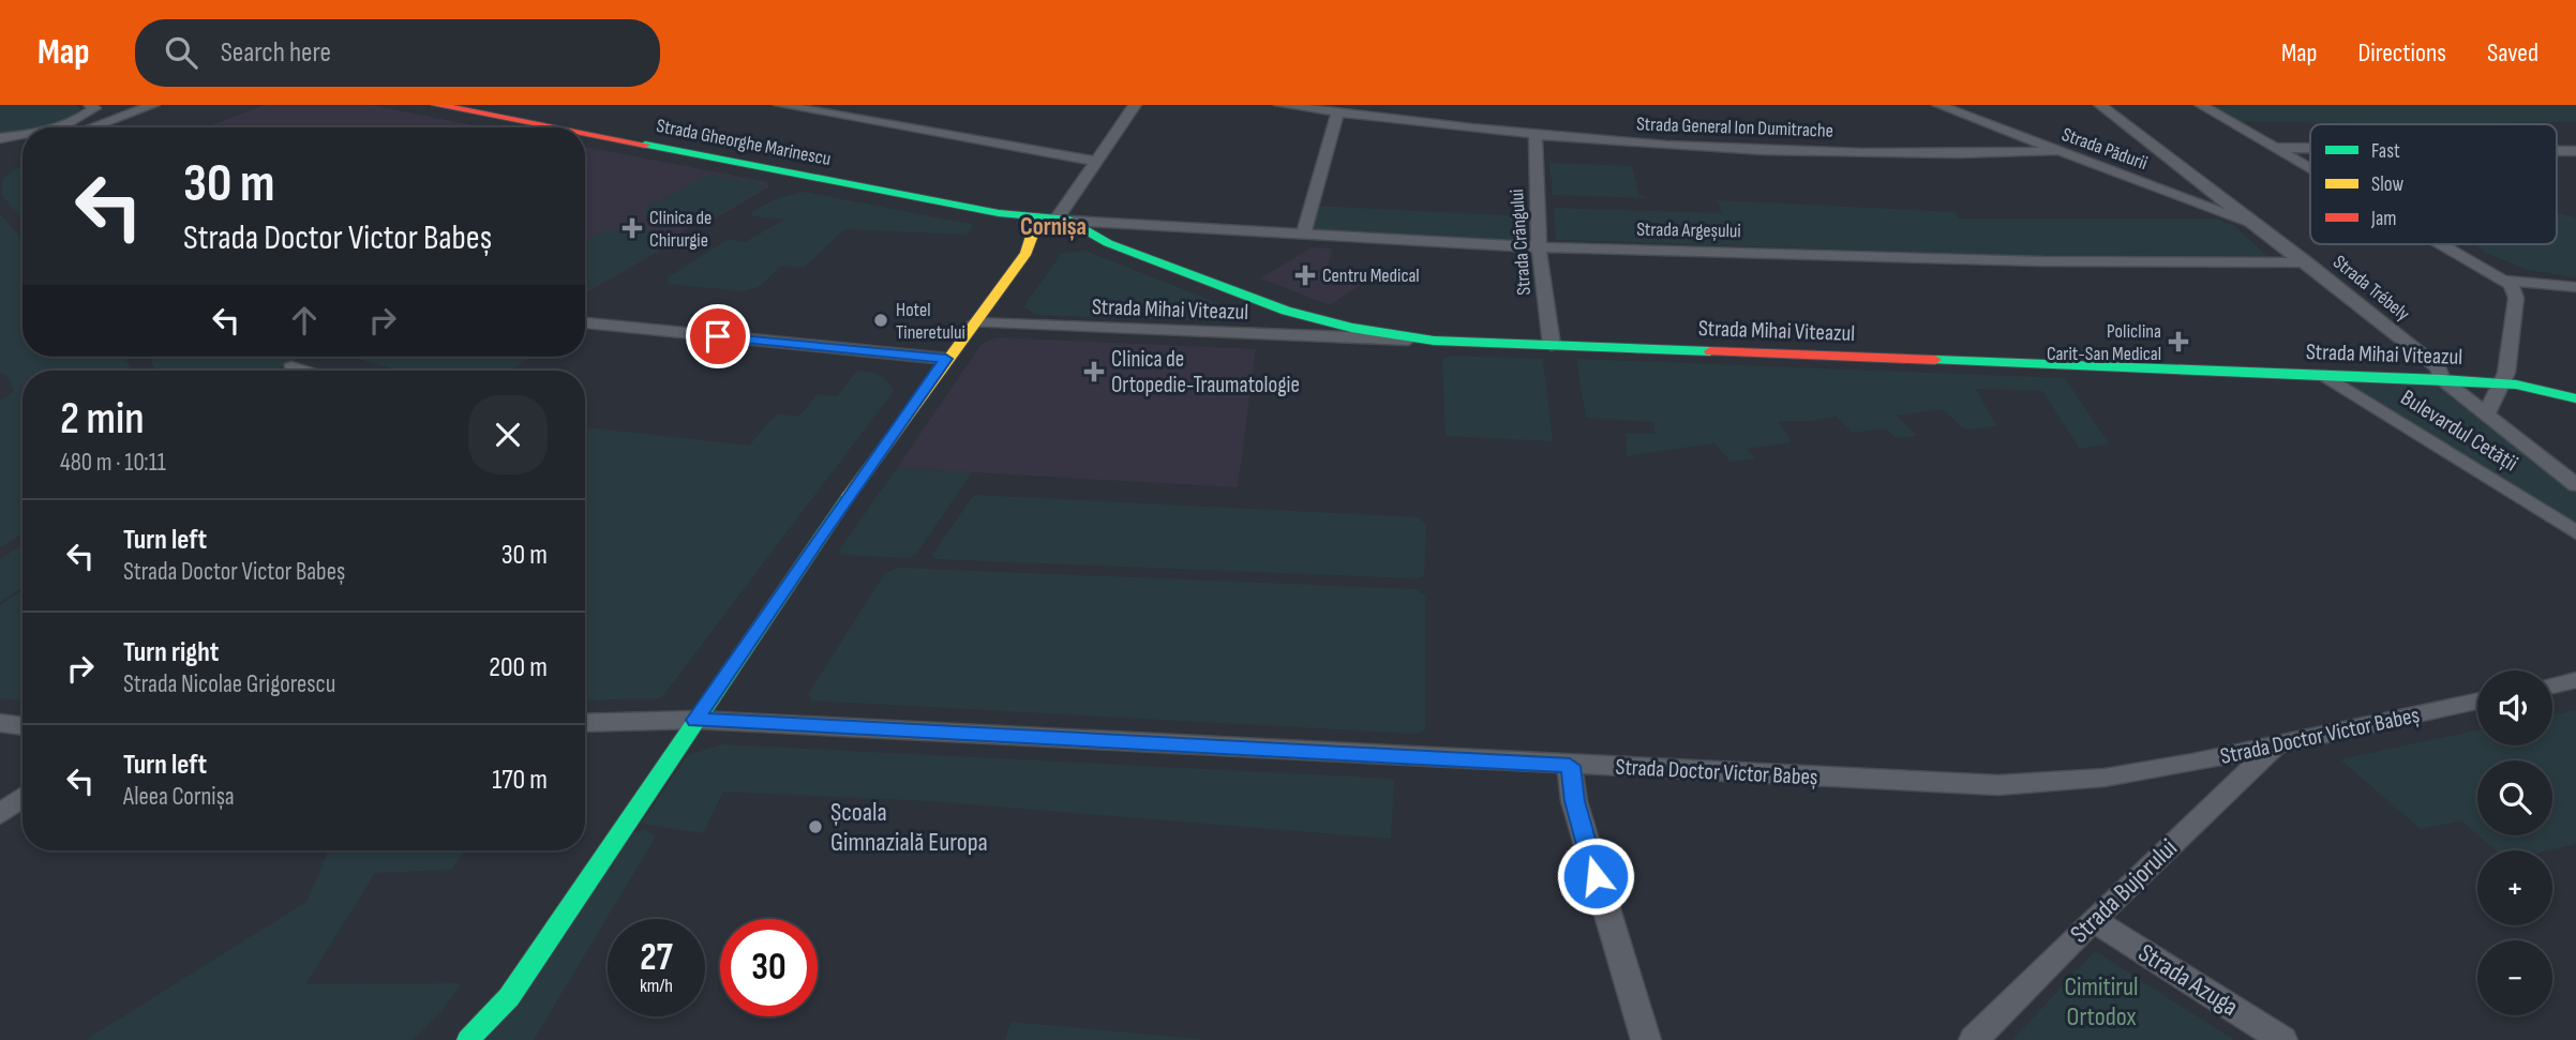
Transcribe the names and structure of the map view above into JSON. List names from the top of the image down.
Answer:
{
  "streets": {
    "main road": ["Strada Gheorghe Marinescu", "Strada Mihai Viteazul"],
    "street": [
      "Strada General Ion Dumitrache",
      "Strada Pădurii",
      "Strada Argeșului",
      "Strada Crângului",
      "Strada Trébely",
      "Bulevardul Cetății",
      "Strada Doctor Victor Babeș",
      "Strada Bujorului",
      "Strada Azuga"
    ]
  },
  "crossings": [
    ["Strada General Ion Dumitrache", "Strada Pădurii"],
    ["Strada General Ion Dumitrache", "Strada Crângului"],
    ["Strada Gheorghe Marinescu", "Strada Argeșului"],
    ["Strada Gheorghe Marinescu", "Strada Mihai Viteazul"],
    ["Strada Pădurii", "Strada Trébely"],
    ["Strada Argeșului", "Strada Crângului"],
    ["Strada Argeșului", "Strada Trébely"],
    ["Strada Crângului", "Strada Mihai Viteazul"],
    ["Strada Trébely", "Strada Mihai Viteazul"],
    ["Strada Trébely", "Bulevardul Cetății"],
    ["Strada Mihai Viteazul", "Bulevardul Cetății"],
    ["Strada Doctor Victor Babeș", "Strada Bujorului"],
    ["Strada Bujorului", "Strada Azuga"]
  ],
  "districts": ["Cornișa"],
  "parks": ["Cimitirul Ortodox"],
  "places": {
    "health": [
      "Clinica de Chirurgie",
      "Centru Medical",
      "Policlina Carit-San Medical",
      "Clinica de Ortopedie-Traumatologie"
    ],
    "other": ["Hotel Tineretului", "Școala Gimnazială Europa"]
  },
  "legend": ["Fast", "Slow", "Jam"],
  "page": {
    "header": "Map",
    "search": "Search here",
    "nav": ["Map", "Directions", "Saved"],
    "turn": ["30 m", "Strada Doctor Victor Babeș"],
    "heading": ["2 min", "480 m · 10:11"],
    "list": [
      {
        "name": "Turn left",
        "note": "Strada Doctor Victor Babeș",
        "value": "30 m"
      },
      {
        "name": "Turn right",
        "note": "Strada Nicolae Grigorescu",
        "value": "200 m"
      },
      {
        "name": "Turn left",
        "note": "Aleea Cornișa",
        "value": "170 m"
      }
    ],
    "map_buttons": ["+", "−"],
    "speed": "27 km/h",
    "limit": "30"
  }
}
